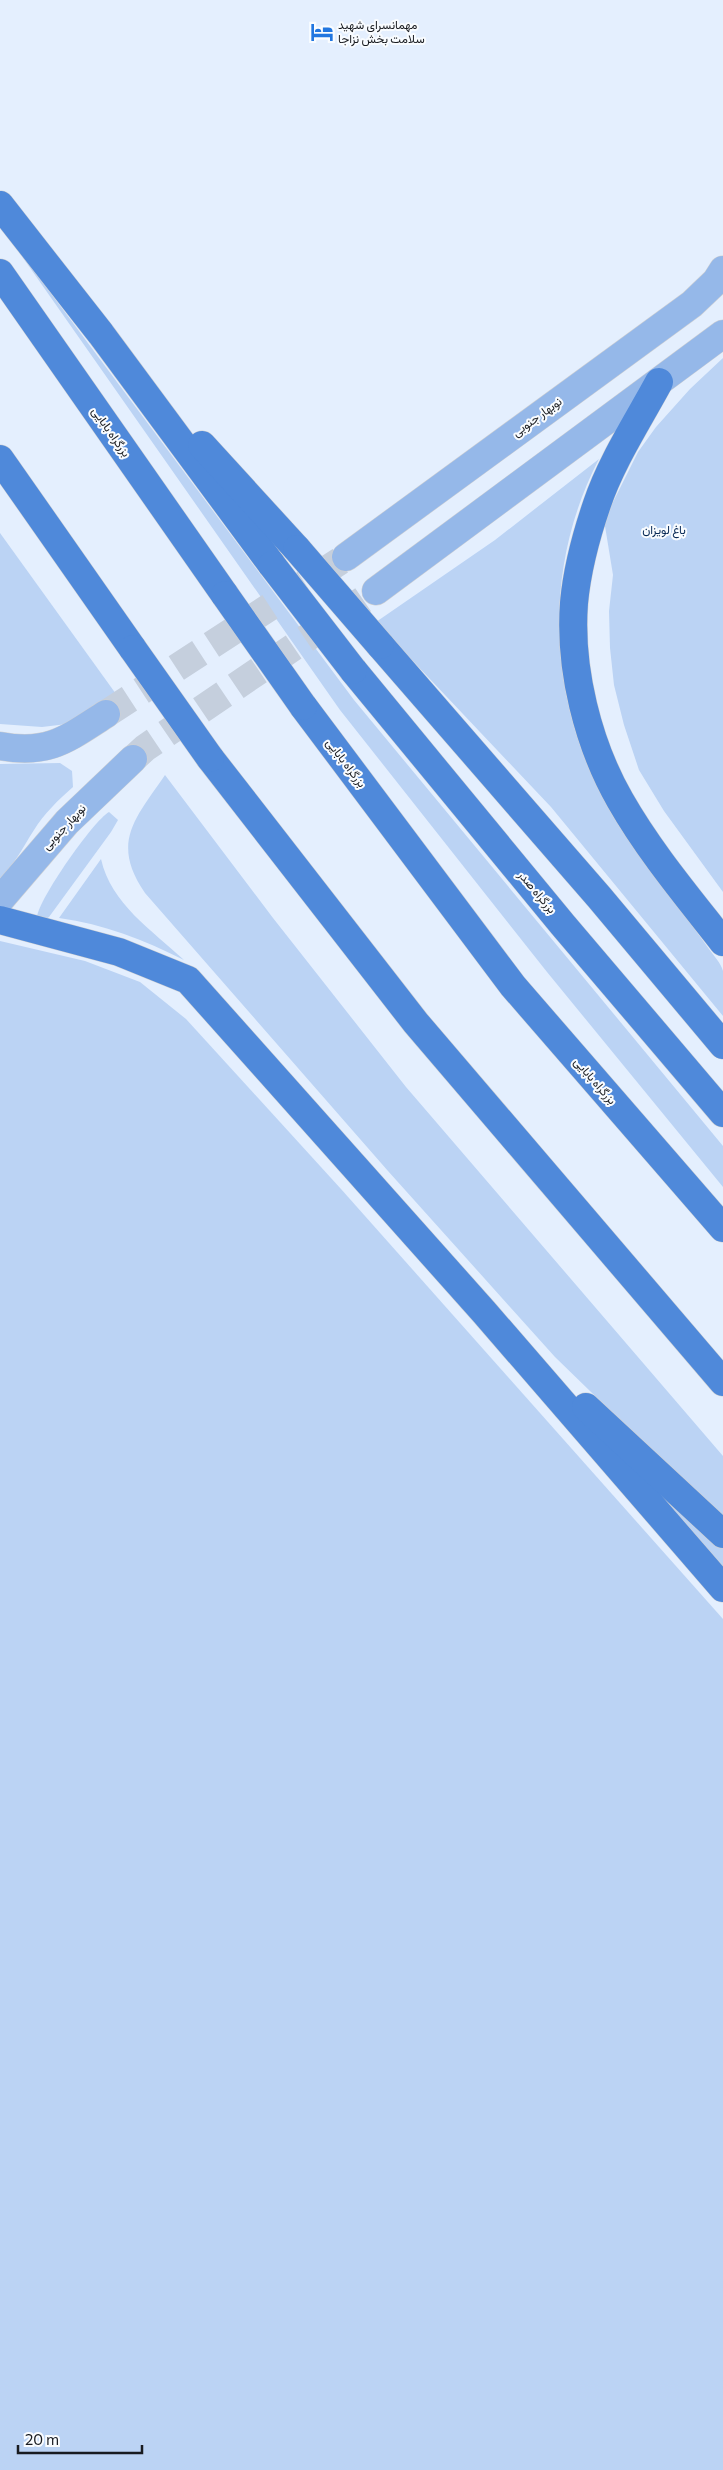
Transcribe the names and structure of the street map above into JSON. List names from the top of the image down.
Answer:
{
  "streets": {
    "highway": ["بزرگراه بابایی", "بزرگراه صدر"],
    "main road": ["نوبهار جنوبی"]
  },
  "parks": ["باغ لویزان"],
  "places": {
    "hotel": ["مهمانسرای شهید سلامت بخش نزاجا"]
  },
  "scale_bar": "20 m"
}
